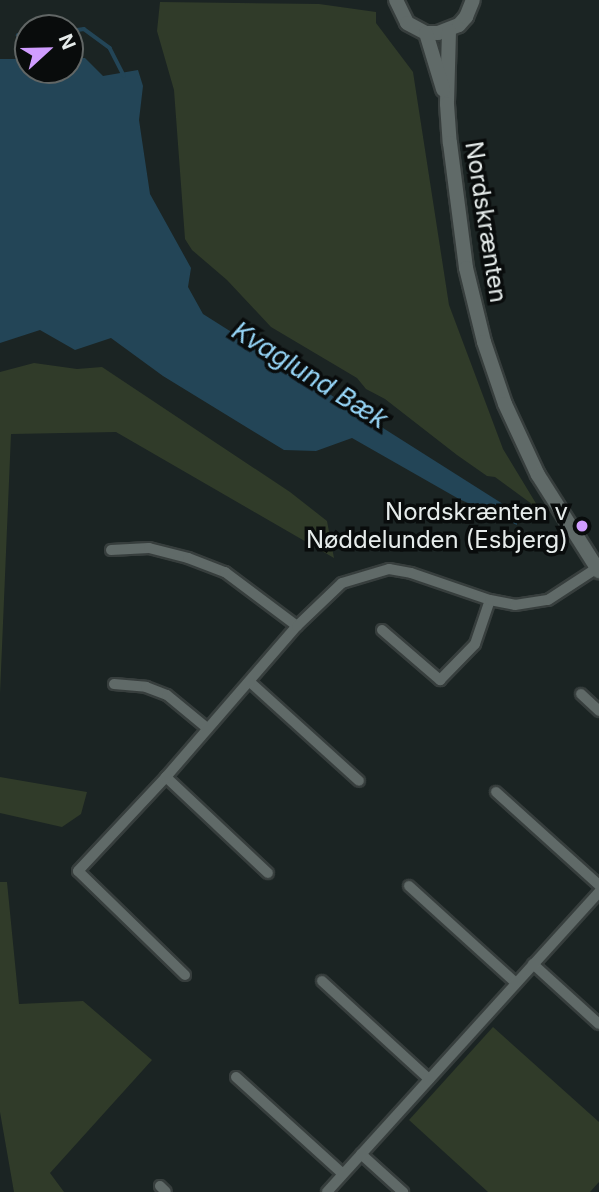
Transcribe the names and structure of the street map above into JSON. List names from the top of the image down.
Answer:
{
  "streets": {
    "street": ["Nordskrænten"]
  },
  "water": ["Kvaglund Bæk"],
  "places": ["Nordskrænten v Nøddelunden (Esbjerg)"],
  "north": "right"
}
